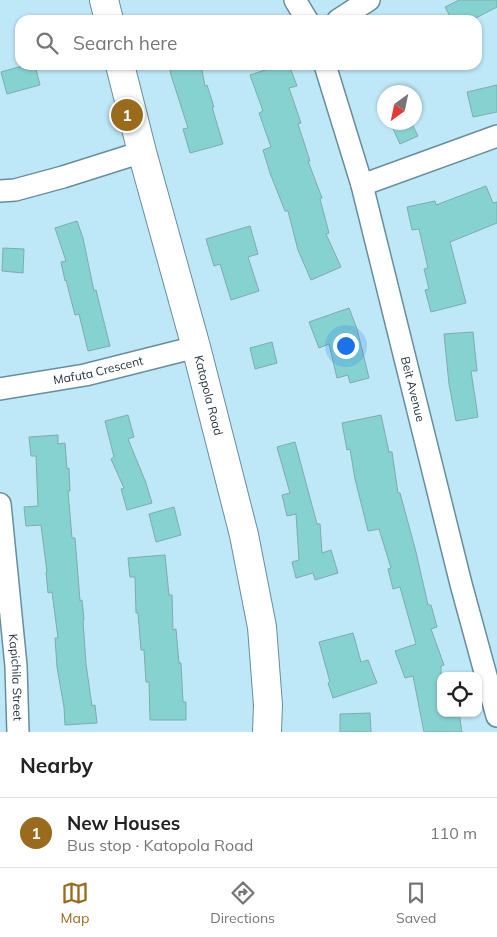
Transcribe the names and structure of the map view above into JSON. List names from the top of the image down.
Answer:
{
  "streets": {
    "street": [
      "Mafuta Crescent",
      "Beit Avenue",
      "Katopola Road",
      "Kapichila Street"
    ]
  },
  "crossings": [
    ["Mafuta Crescent", "Katopola Road"]
  ],
  "north": "bottom left",
  "page": {
    "search": "Search here",
    "pins": "1",
    "heading": "Nearby",
    "list": [
      {
        "mark": "1",
        "name": "New Houses",
        "note": "Bus stop · Katopola Road",
        "value": "110 m"
      }
    ],
    "nav": ["Map", "Directions", "Saved"]
  }
}
